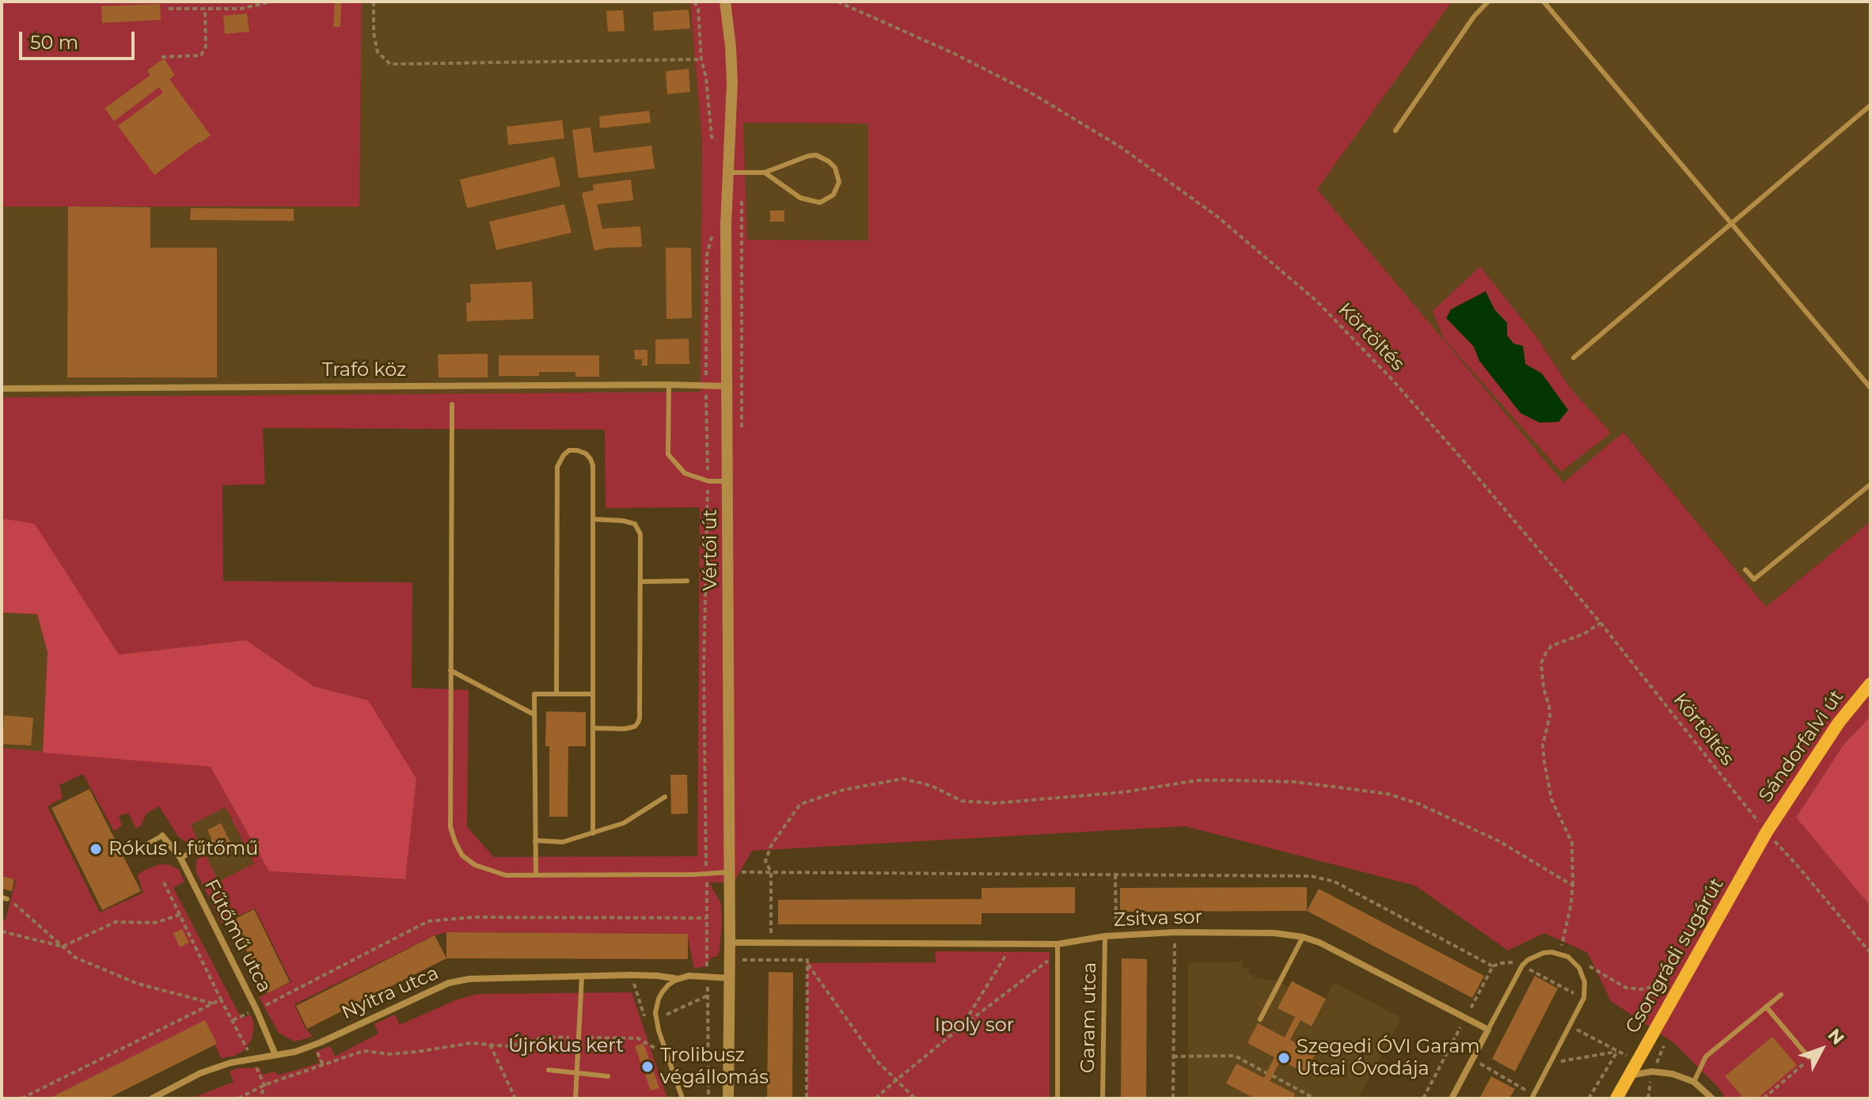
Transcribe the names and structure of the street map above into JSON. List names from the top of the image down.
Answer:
{
  "streets": {
    "main road": ["Sándorfalvi út", "Csongrádi sugárút"],
    "street": [
      "Trafó köz",
      "Vértói út",
      "Zsitva sor",
      "Fűtőmű utca",
      "Nyitra utca"
    ],
    "lane": ["Garam utca"],
    "path": ["Körtöltés"]
  },
  "crossings": [
    ["Körtöltés", "Sándorfalvi út"],
    ["Körtöltés", "Csongrádi sugárút"],
    ["Trafó köz", "Vértói út"],
    ["Vértói út", "Zsitva sor"],
    ["Vértói út", "Nyitra utca"],
    ["Sándorfalvi út", "Csongrádi sugárút"],
    ["Zsitva sor", "Garam utca"],
    ["Fűtőmű utca", "Nyitra utca"]
  ],
  "parks": ["Ipoly sor", "Újrókus kert"],
  "places": ["Rókus I. fűtőmű", "Szegedi ÓVI Garam Utcai Óvodája", "Trolibusz végállomás"],
  "scale_bar": "50 m",
  "north": "top right"
}
